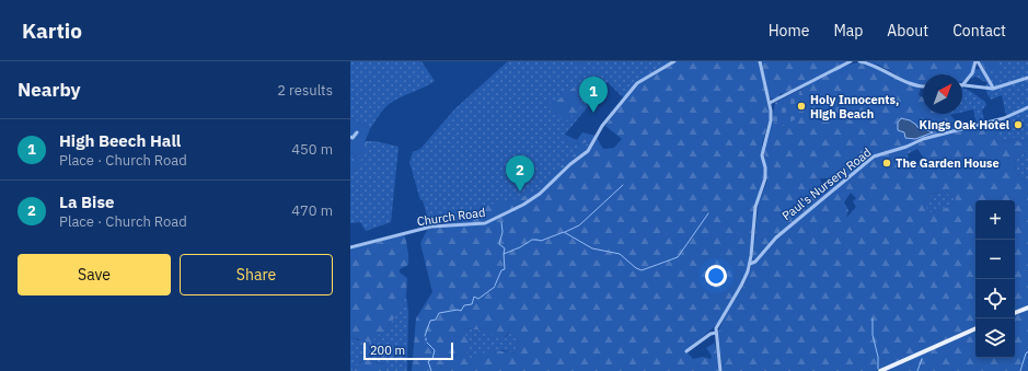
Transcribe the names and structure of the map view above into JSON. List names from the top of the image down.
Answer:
{
  "streets": {
    "street": ["Paul's Nursery Road", "Church Road"]
  },
  "places": ["Holy Innocents, High Beach", "Kings Oak Hotel", "The Garden House"],
  "scale_bar": "200 m",
  "north": "top right",
  "page": {
    "header": "Kartio",
    "nav": [
      "Home",
      "Map",
      "About",
      "Contact"
    ],
    "heading": ["Nearby", "2 results"],
    "pins": ["1", "2"],
    "list": [
      {
        "mark": "1",
        "name": "High Beech Hall",
        "note": "Place · Church Road",
        "value": "450 m"
      },
      {
        "mark": "2",
        "name": "La Bise",
        "note": "Place · Church Road",
        "value": "470 m"
      }
    ],
    "map_buttons": ["+", "−"],
    "buttons": ["Save", "Share"],
    "scale": "200 m"
  }
}
